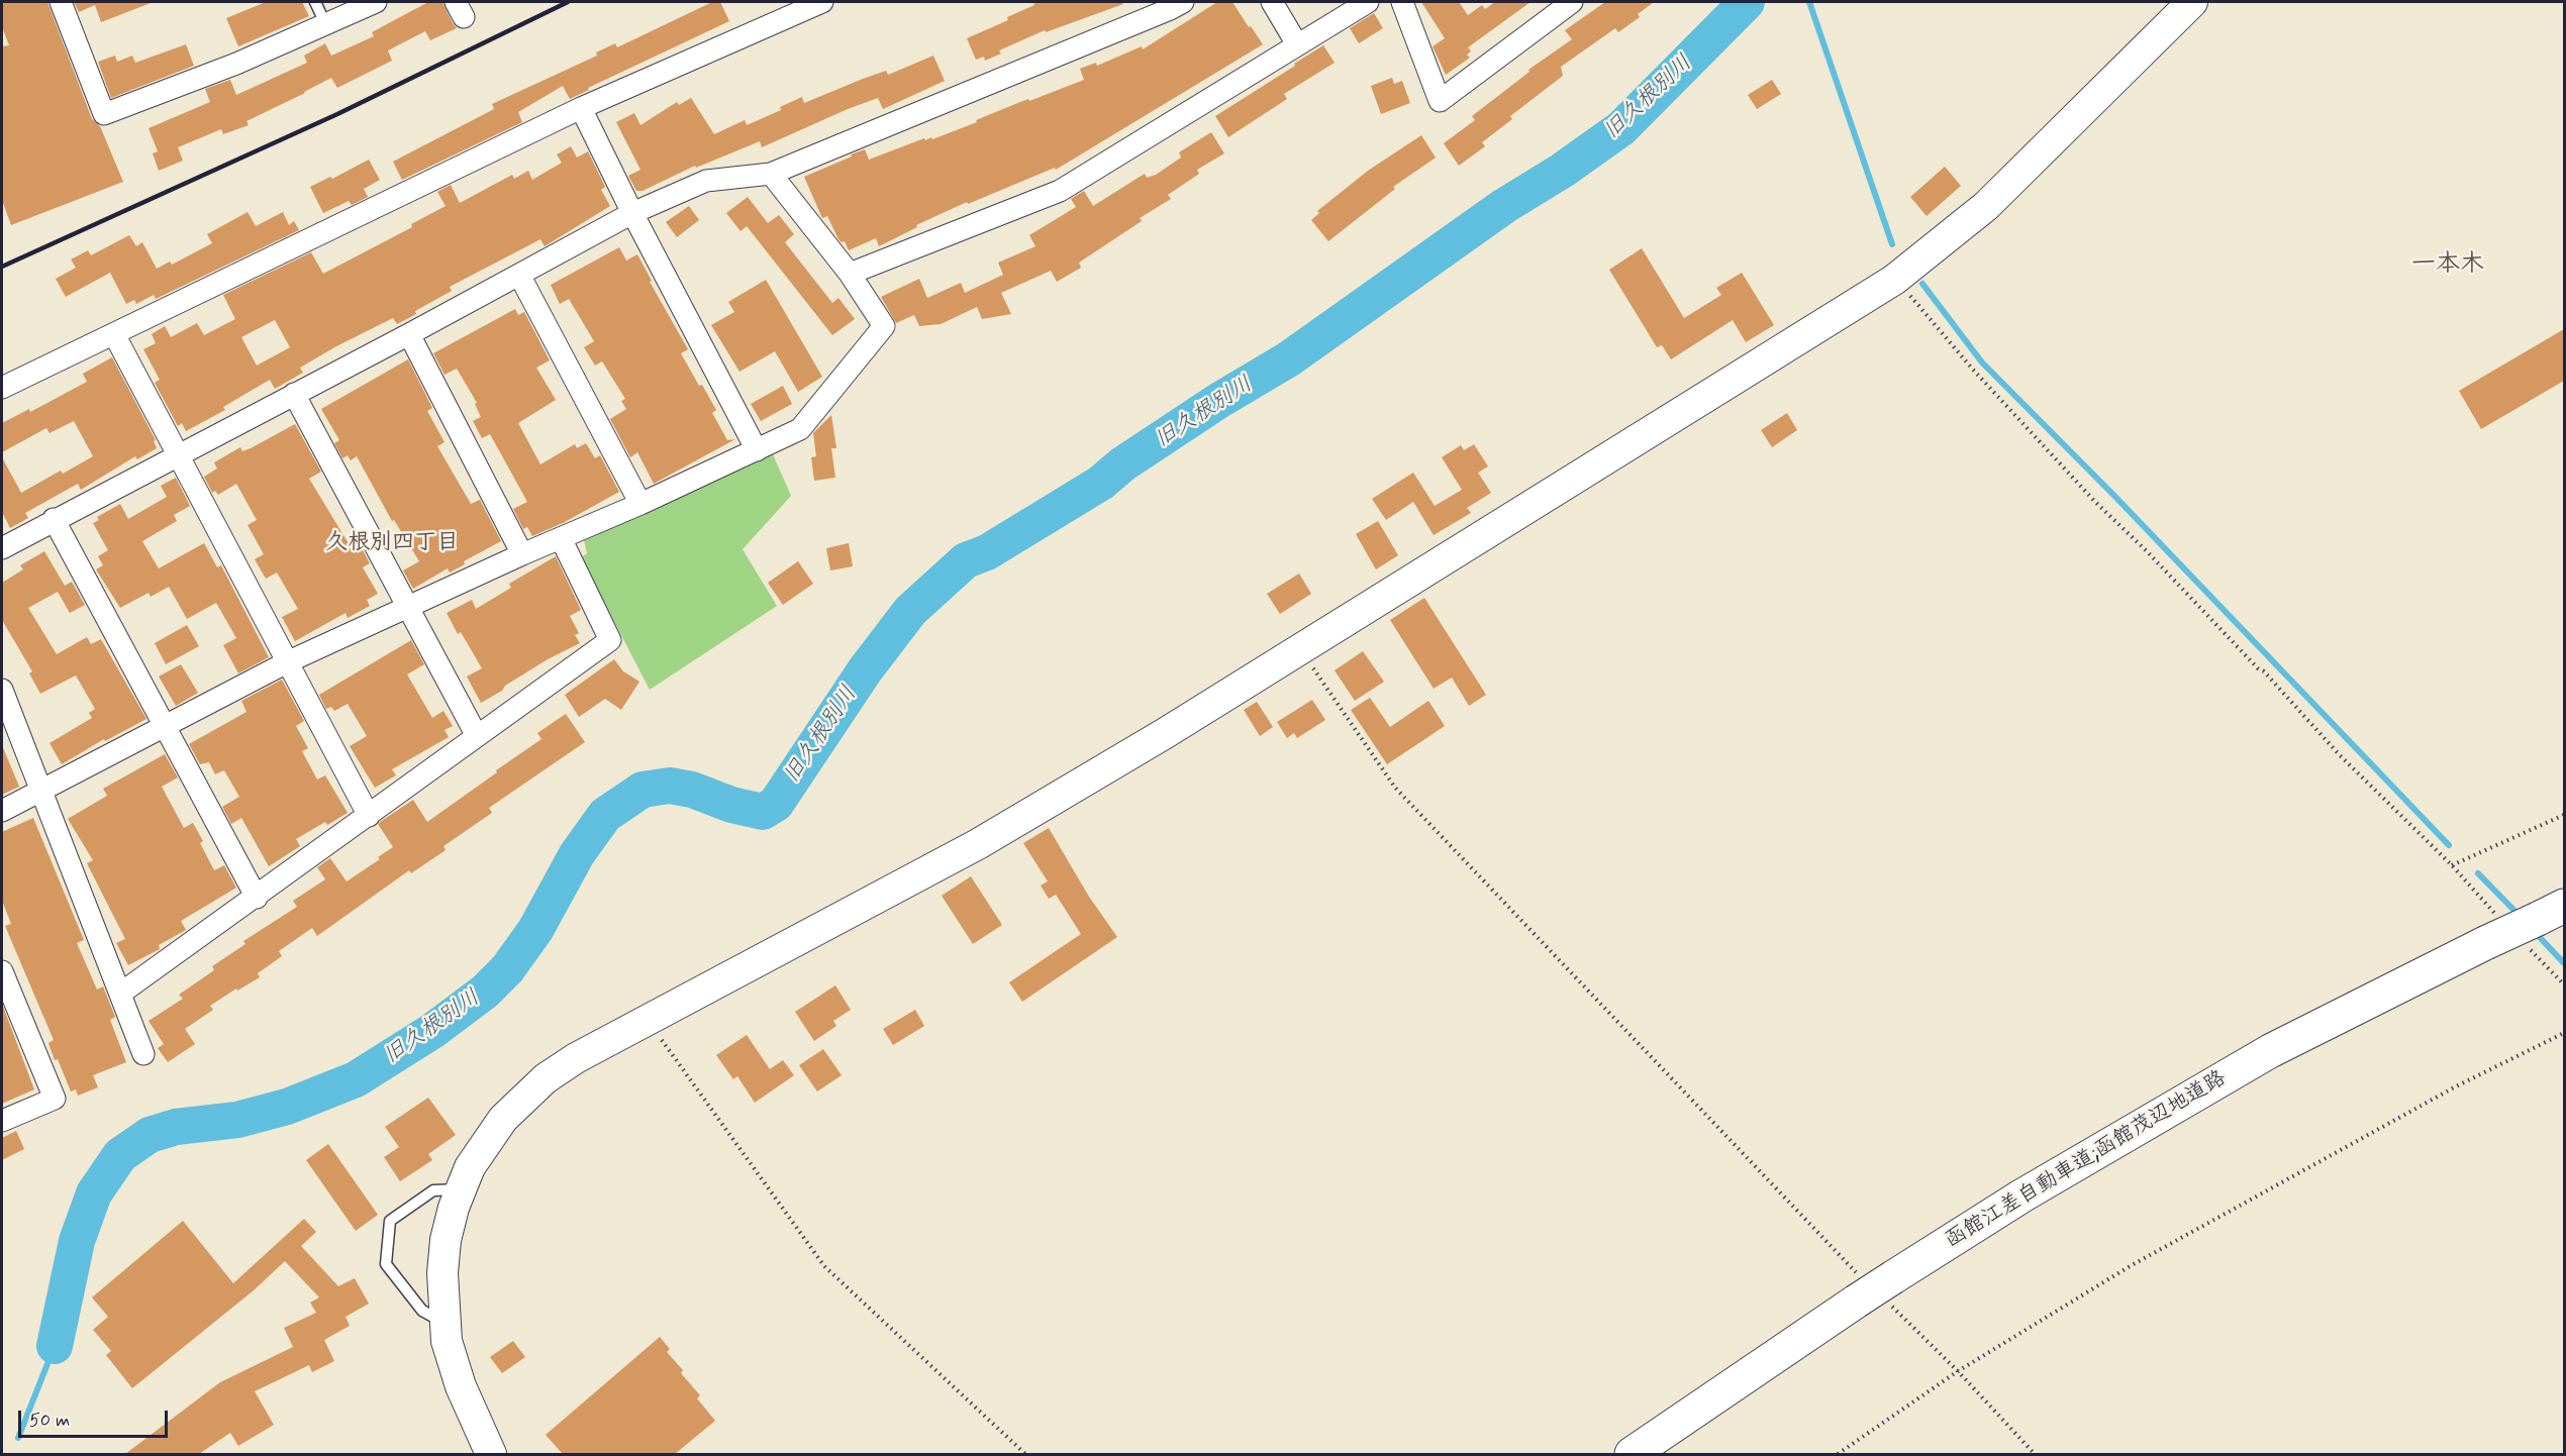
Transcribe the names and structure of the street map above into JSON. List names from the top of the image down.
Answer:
{
  "streets": {
    "highway": ["函館江差自動車道;函館茂辺地道路"]
  },
  "districts": ["一本木", "久根別四丁目"],
  "water": ["旧久根別川"],
  "scale_bar": "50 m"
}
